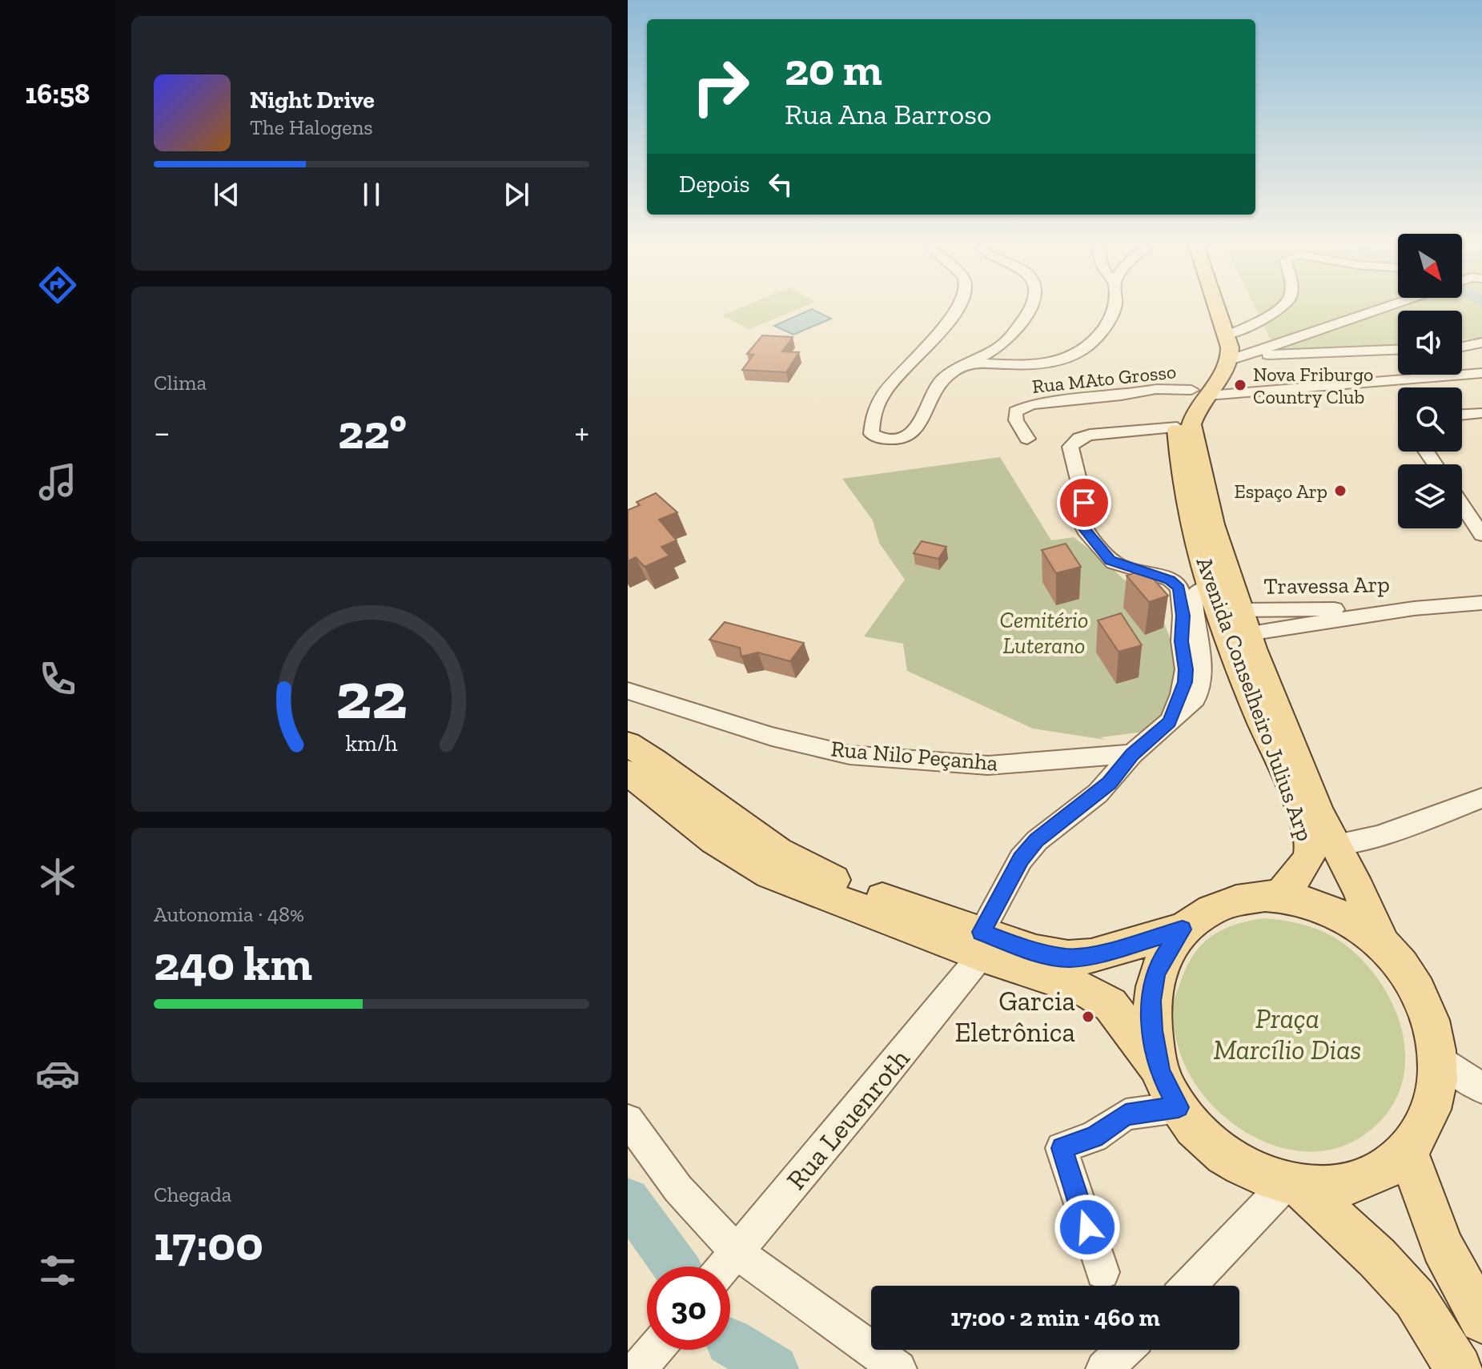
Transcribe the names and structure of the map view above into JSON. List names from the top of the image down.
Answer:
{
  "streets": {
    "main road": ["Avenida Conselheiro Julius Arp"],
    "street": [
      "Rua MAto Grosso",
      "Travessa Arp",
      "Rua Nilo Peçanha",
      "Rua Leuenroth"
    ]
  },
  "crossings": [
    ["Rua MAto Grosso", "Avenida Conselheiro Julius Arp"],
    ["Travessa Arp", "Avenida Conselheiro Julius Arp"]
  ],
  "parks": ["Cemitério Luterano", "Praça Marcílio Dias"],
  "places": ["Nova Friburgo Country Club", "Espaço Arp", "Garcia Eletrônica"],
  "north": "bottom right",
  "page": {
    "tabs": "16:58",
    "turn": ["20 m", "Rua Ana Barroso"],
    "song": ["Night Drive", "The Halogens"],
    "then": "Depois",
    "tile": [
      "Clima",
      ["Autonomia · 48%", "240 km"],
      ["Chegada", "17:00"]
    ],
    "heat": ["−", "22°", "+"],
    "limit": "30",
    "trip": "17:00 · 2 min · 460 m",
    "gauge": ["22", "km/h"]
  }
}
